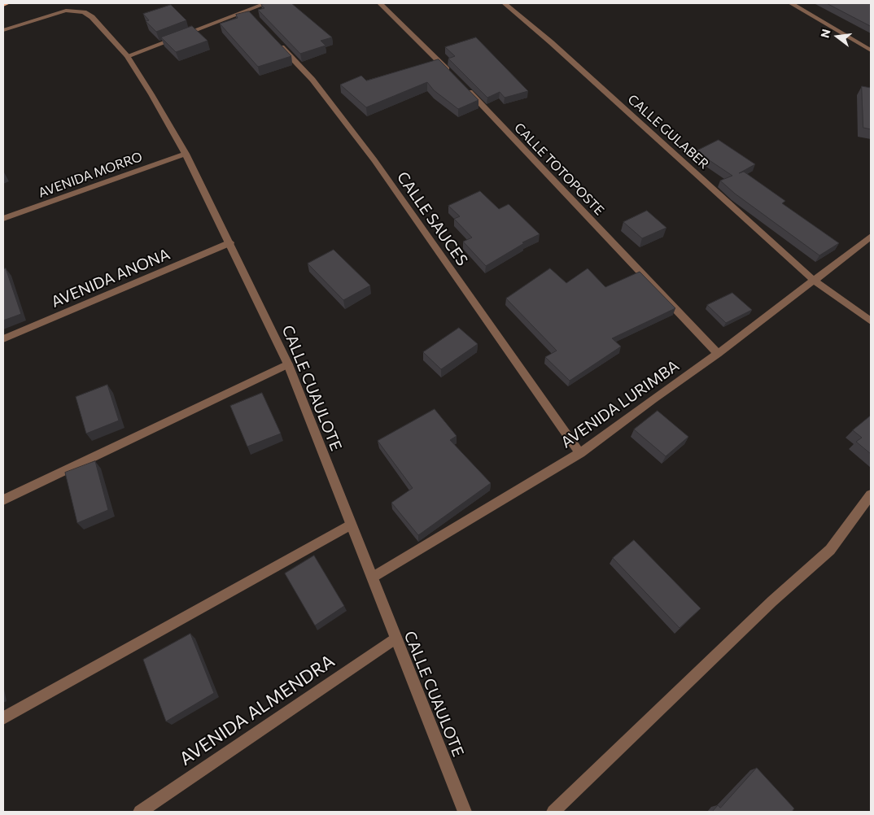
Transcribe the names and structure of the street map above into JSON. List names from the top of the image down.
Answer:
{
  "streets": {
    "street": [
      "CALLE GULABER",
      "CALLE TOTOPOSTE",
      "AVENIDA MORRO",
      "CALLE SAUCES",
      "AVENIDA ANONA",
      "CALLE CUAULOTE",
      "AVENIDA LURIMBA",
      "AVENIDA ALMENDRA"
    ]
  },
  "crossings": [
    ["CALLE GULABER", "AVENIDA LURIMBA"],
    ["CALLE TOTOPOSTE", "AVENIDA LURIMBA"],
    ["AVENIDA MORRO", "CALLE CUAULOTE"],
    ["CALLE SAUCES", "AVENIDA LURIMBA"],
    ["AVENIDA ANONA", "CALLE CUAULOTE"],
    ["CALLE CUAULOTE", "AVENIDA LURIMBA"],
    ["CALLE CUAULOTE", "AVENIDA ALMENDRA"]
  ],
  "north": "left"
}
